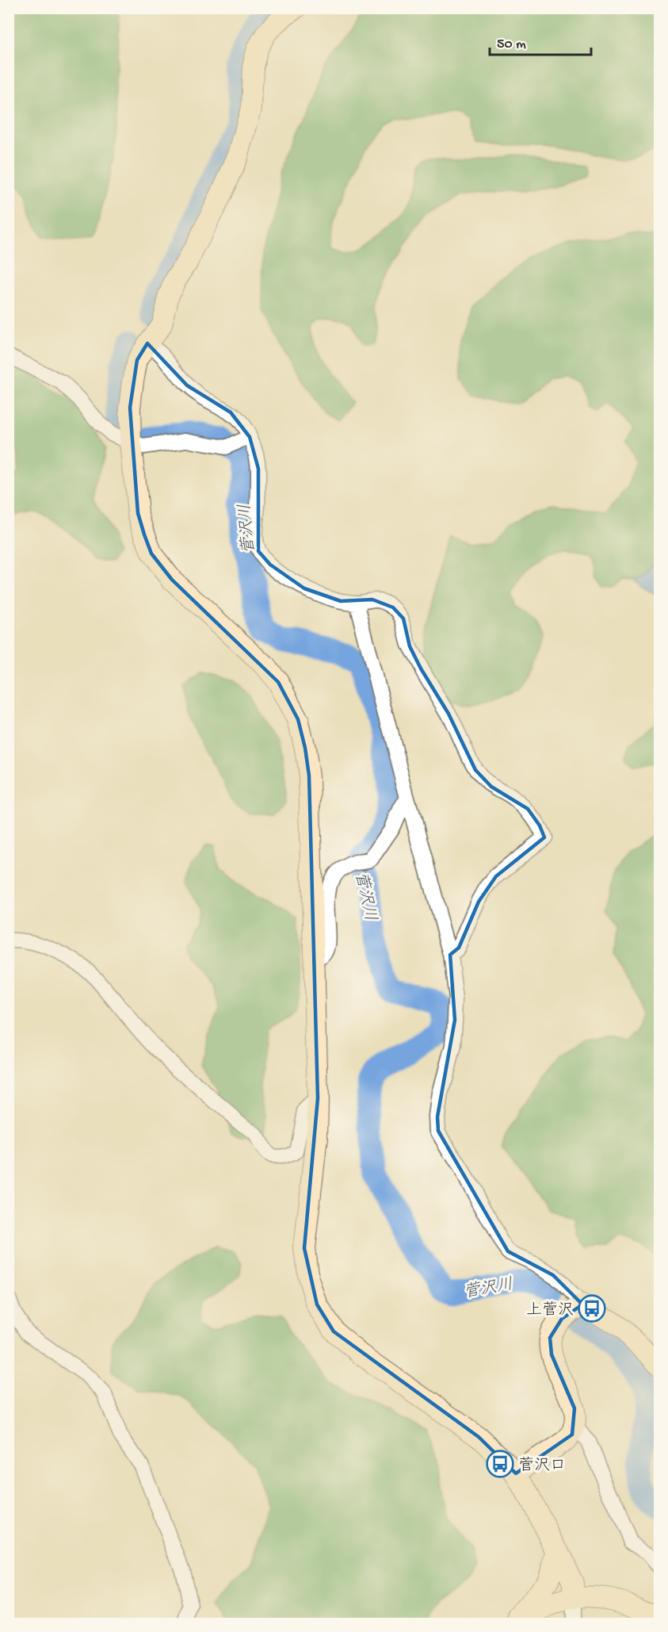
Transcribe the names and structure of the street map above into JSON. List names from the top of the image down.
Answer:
{
  "water": ["菅沢川"],
  "places": {
    "bus stop": ["上菅沢", "菅沢口"]
  },
  "scale_bar": "50 m"
}
